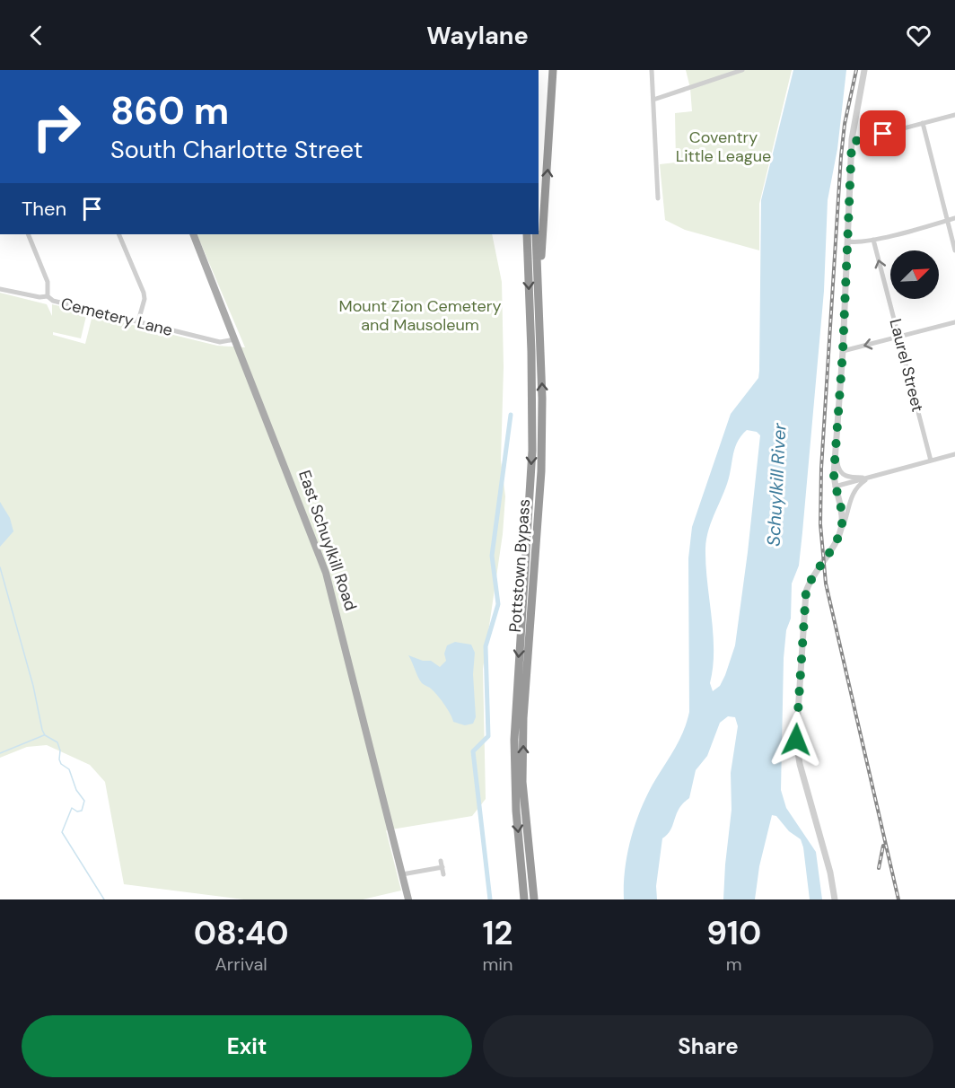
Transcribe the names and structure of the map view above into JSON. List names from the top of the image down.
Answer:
{
  "streets": {
    "highway": ["Pottstown Bypass"],
    "main road": ["East Schuylkill Road"],
    "street": ["Cemetery Lane", "Laurel Street"]
  },
  "crossings": [
    ["Cemetery Lane", "East Schuylkill Road"]
  ],
  "water": ["Schuylkill River"],
  "parks": ["Coventry Little League", "Mount Zion Cemetery and Mausoleum"],
  "north": "top right",
  "page": {
    "header": "Waylane",
    "turn": ["860 m", "South Charlotte Street"],
    "then": "Then",
    "eta": [
      "08:40",
      "Arrival",
      "12",
      "min",
      "910",
      "m"
    ],
    "buttons": ["Exit", "Share"]
  }
}
